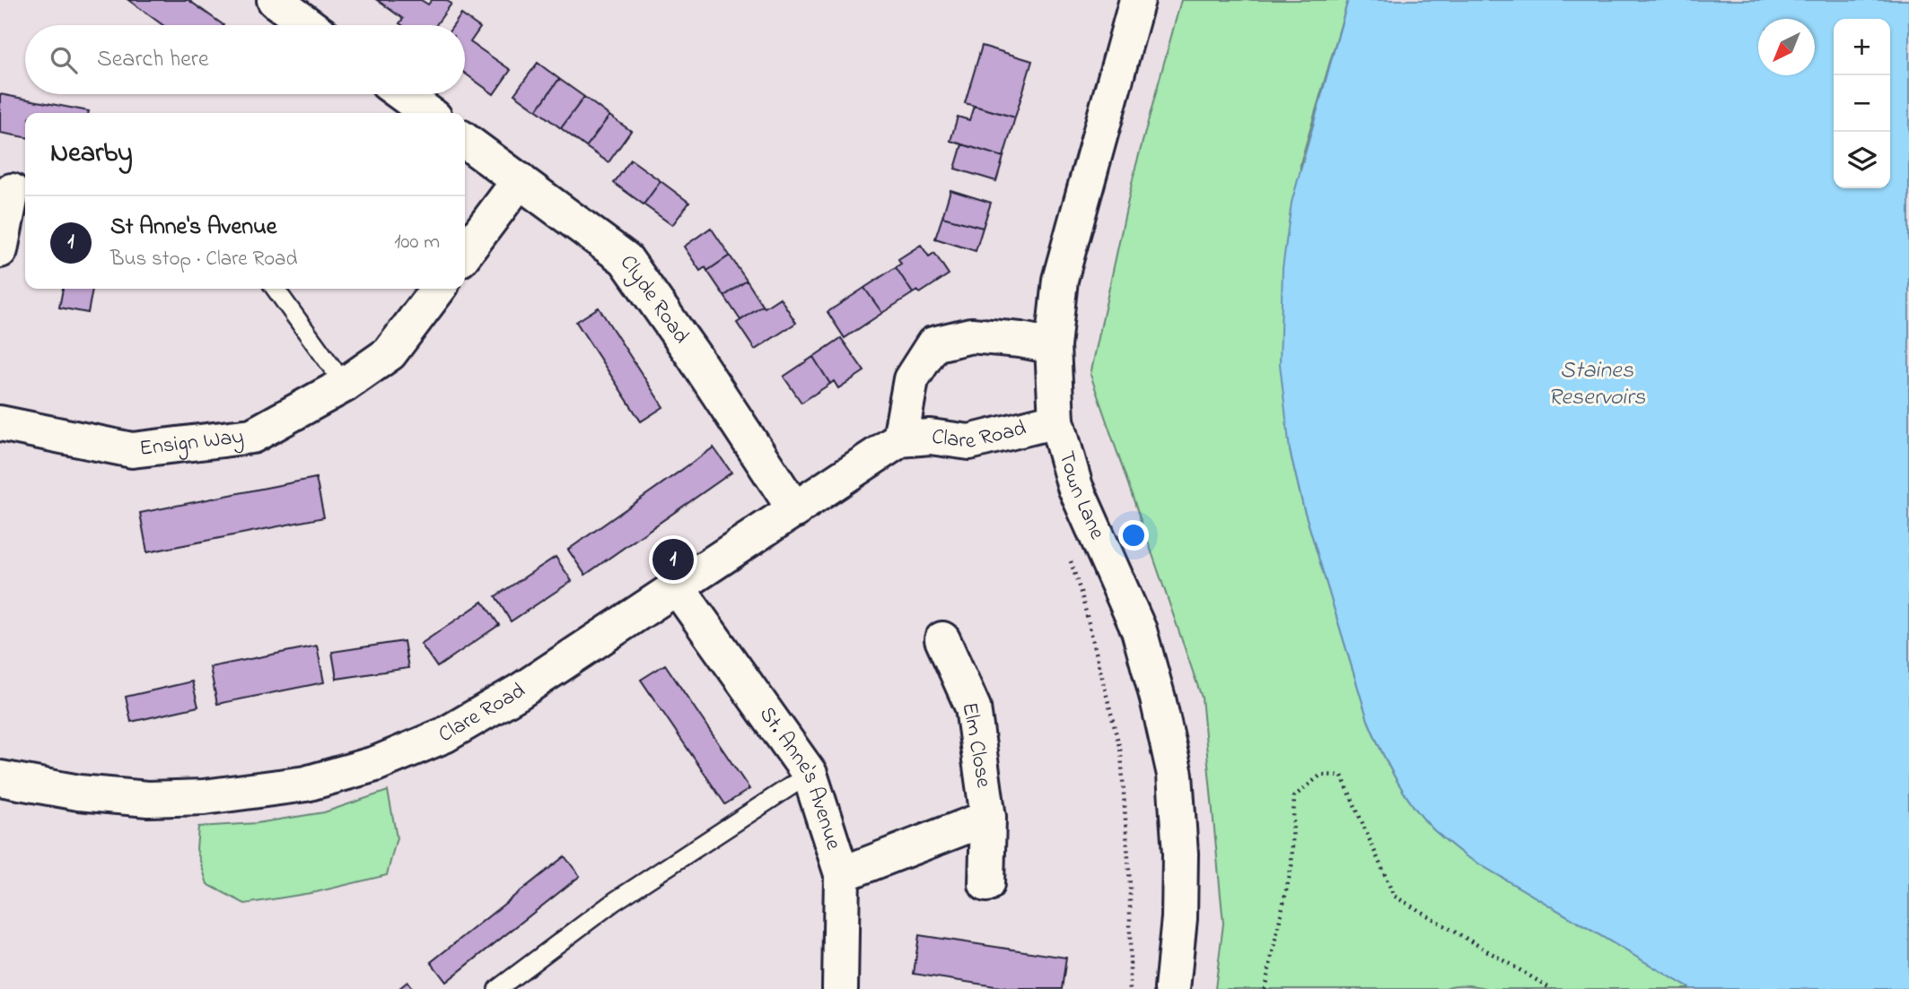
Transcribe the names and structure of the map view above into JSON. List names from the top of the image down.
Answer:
{
  "streets": {
    "street": [
      "Clyde Road",
      "Clare Road",
      "Ensign Way",
      "Town Lane",
      "Elm Close",
      "St. Anne's Avenue"
    ]
  },
  "crossings": [
    ["Clyde Road", "Clare Road"],
    ["Clare Road", "Town Lane"],
    ["Clare Road", "St. Anne's Avenue"],
    ["Elm Close", "St. Anne's Avenue"]
  ],
  "water": ["Staines Reservoirs"],
  "north": "bottom left",
  "page": {
    "map_buttons": ["+", "−"],
    "search": "Search here",
    "heading": "Nearby",
    "list": [
      {
        "mark": "1",
        "name": "St Anne's Avenue",
        "note": "Bus stop · Clare Road",
        "value": "100 m"
      }
    ],
    "pins": "1"
  }
}
